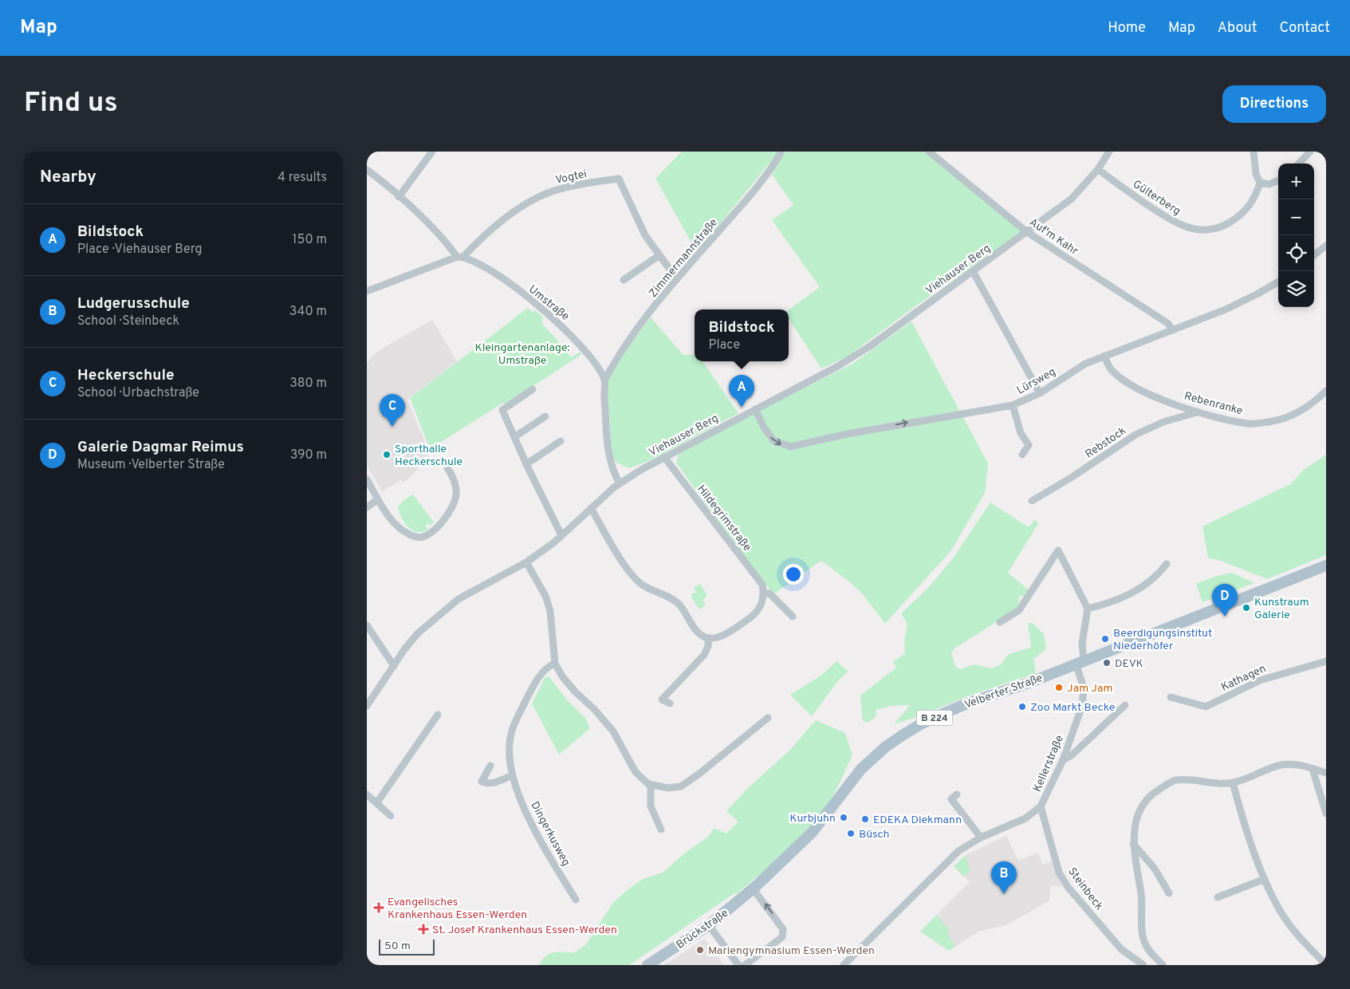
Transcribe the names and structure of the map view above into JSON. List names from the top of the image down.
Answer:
{
  "streets": {
    "main road": ["Velberter Straße", "B 224", "Brückstraße"],
    "street": [
      "Vogtei",
      "Gülterberg",
      "Auf'm Kahr",
      "Zimmermannstraße",
      "Viehauser Berg",
      "Umstraße",
      "Lürsweg",
      "Rebenranke",
      "Rebstock",
      "Hildegrimstraße",
      "Kathagen",
      "Kellerstraße",
      "Dingerkusweg",
      "Steinbeck"
    ]
  },
  "crossings": [
    ["Vogtei", "Zimmermannstraße"],
    ["Vogtei", "Umstraße"],
    ["Gülterberg", "Viehauser Berg"],
    ["Auf'm Kahr", "Viehauser Berg"],
    ["Auf'm Kahr", "Lürsweg"],
    ["Zimmermannstraße", "Umstraße"],
    ["Viehauser Berg", "Umstraße"],
    ["Viehauser Berg", "Lürsweg"],
    ["Viehauser Berg", "Hildegrimstraße"],
    ["Lürsweg", "Rebenranke"],
    ["Rebenranke", "Rebstock"],
    ["Velberter Straße", "Kellerstraße"],
    ["Velberter Straße", "Brückstraße"],
    ["Kellerstraße", "Steinbeck"]
  ],
  "one_way": ["Lürsweg"],
  "parks": ["Kleingartenanlage: Umstraße"],
  "places": {
    "other": [
      "Sporthalle Heckerschule",
      "Kunstraum Galerie",
      "Beerdigungsinstitut Niederhöfer",
      "DEVK",
      "Jam Jam",
      "Zoo Markt Becke",
      "Kurbjuhn",
      "EDEKA Diekmann",
      "Büsch",
      "Mariengymnasium Essen-Werden"
    ],
    "health": ["Evangelisches Krankenhaus Essen-Werden", "St. Josef Krankenhaus Essen-Werden"]
  },
  "scale_bar": "50 m",
  "page": {
    "header": "Map",
    "nav": [
      "Home",
      "Map",
      "About",
      "Contact"
    ],
    "buttons": "Directions",
    "title": "Find us",
    "heading": ["Nearby", "4 results"],
    "map_buttons": ["+", "−"],
    "list": [
      {
        "mark": "A",
        "name": "Bildstock",
        "note": "Place · Viehauser Berg",
        "value": "150 m"
      },
      {
        "mark": "B",
        "name": "Ludgerusschule",
        "note": "School · Steinbeck",
        "value": "340 m"
      },
      {
        "mark": "C",
        "name": "Heckerschule",
        "note": "School · Urbachstraße",
        "value": "380 m"
      },
      {
        "mark": "D",
        "name": "Galerie Dagmar Reimus",
        "note": "Museum · Velberter Straße",
        "value": "390 m"
      }
    ],
    "popup": ["Bildstock", "Place"],
    "pins": [
      "A",
      "C",
      "D",
      "B"
    ],
    "scale": "50 m"
  }
}
